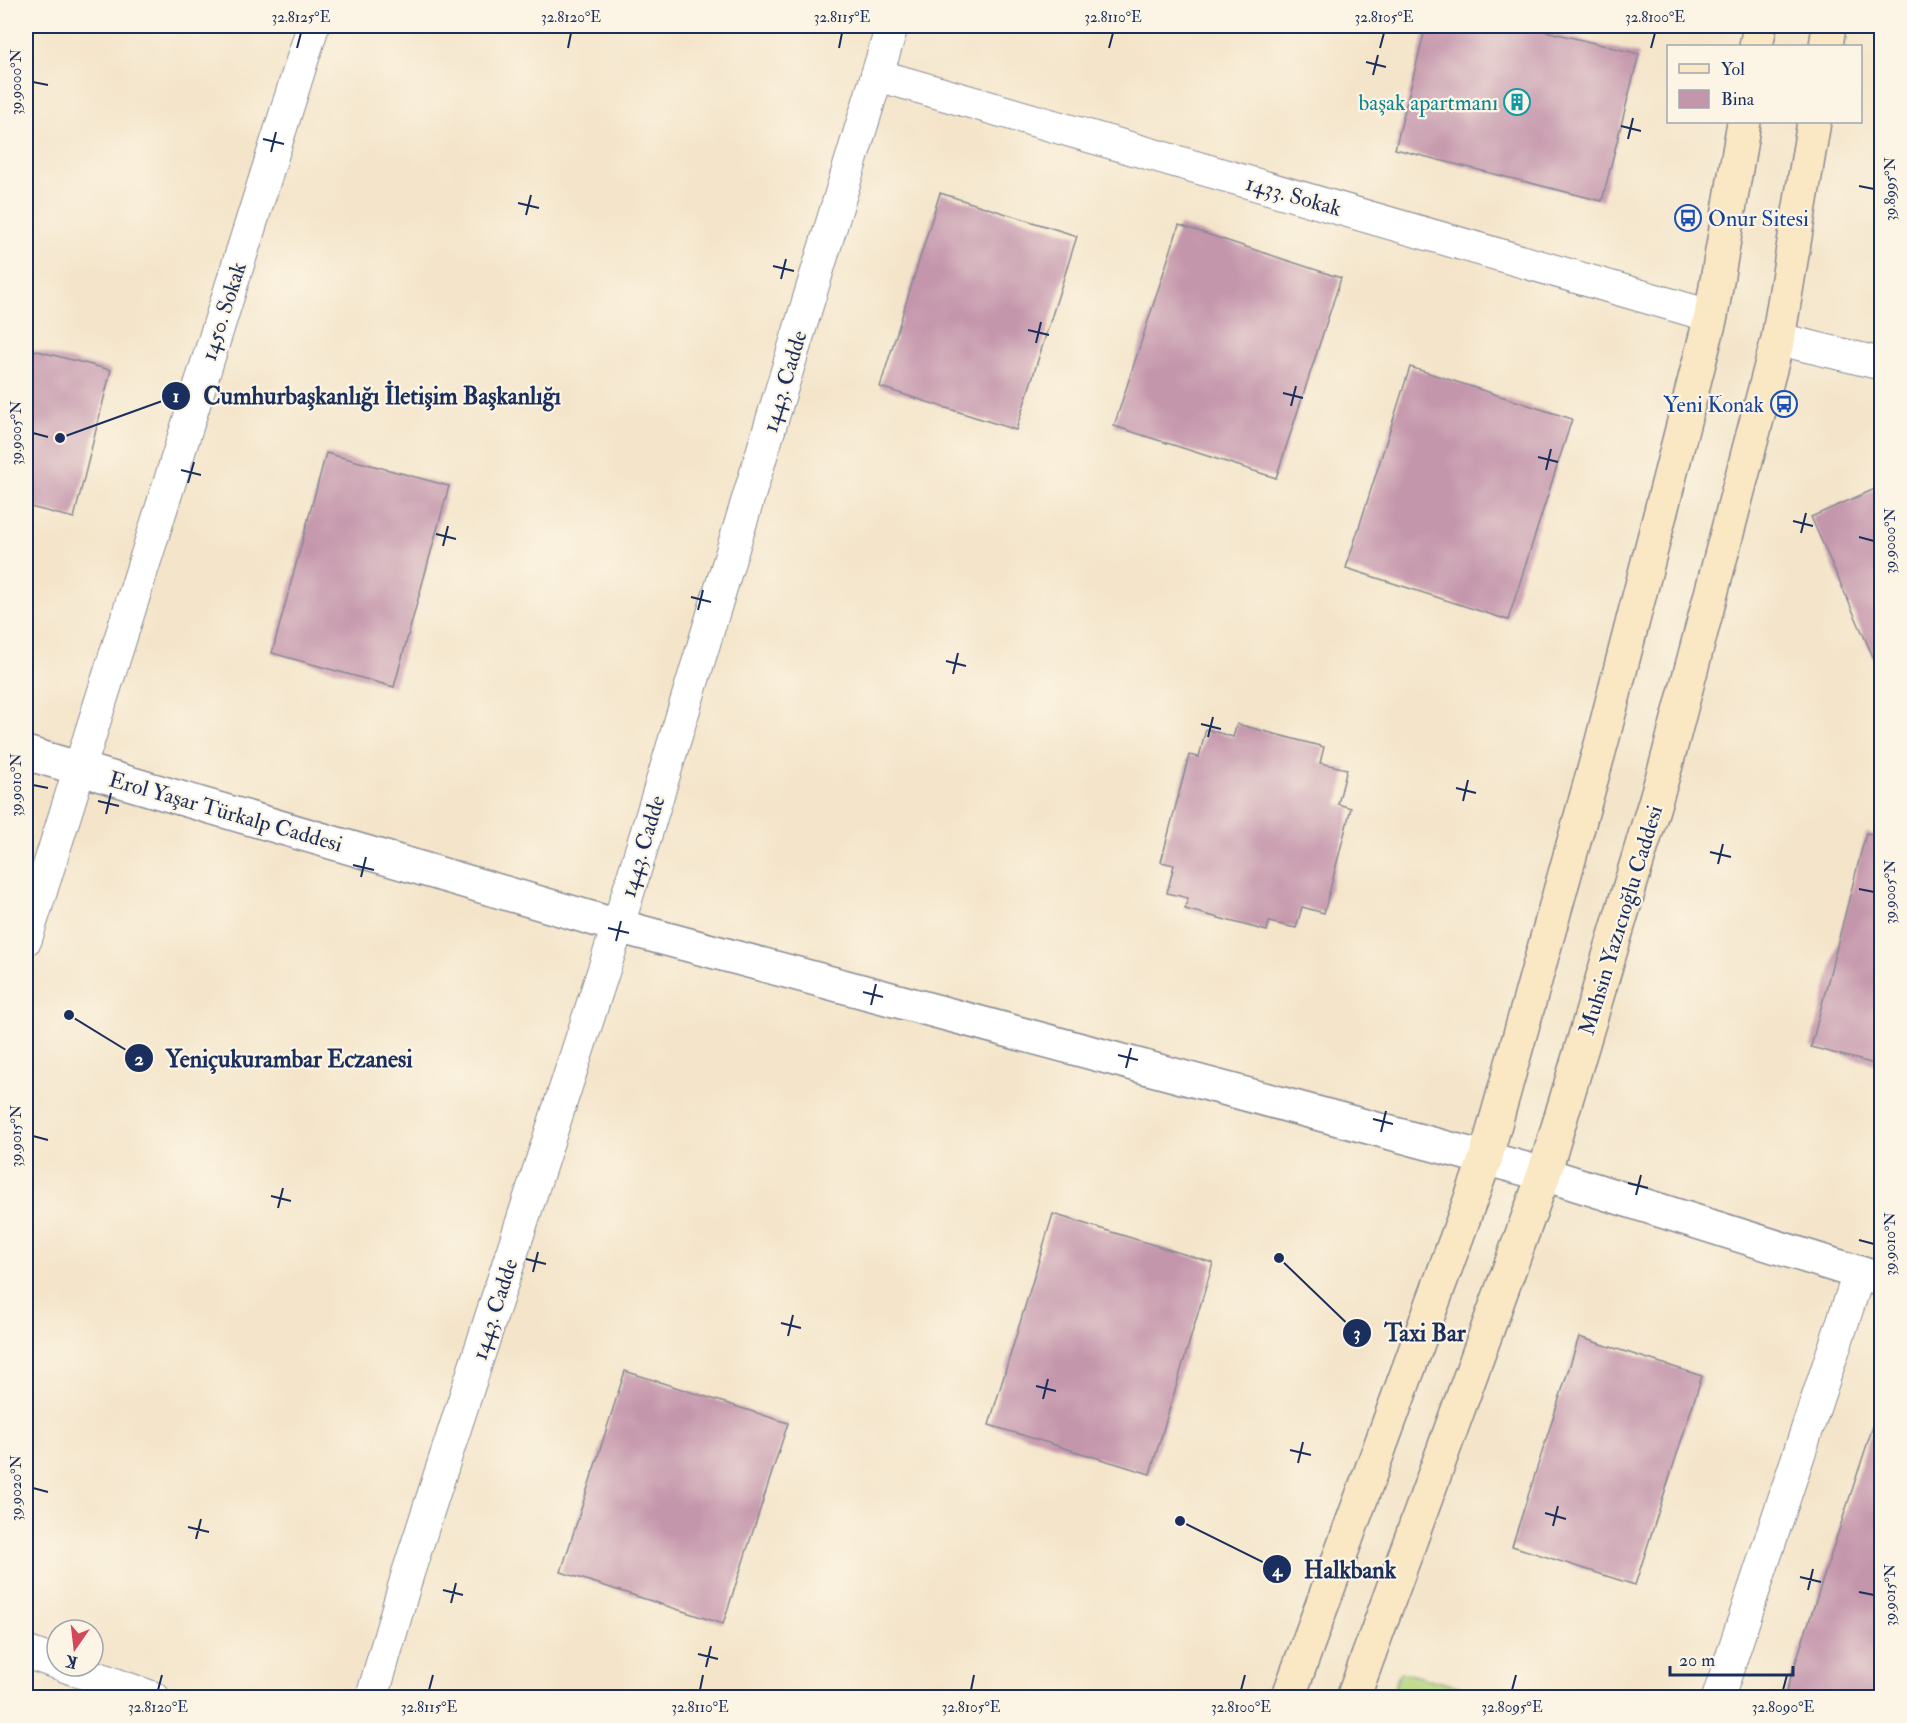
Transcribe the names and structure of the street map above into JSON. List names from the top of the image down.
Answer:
{
  "streets": {
    "main road": ["Muhsin Yazıcıoğlu Caddesi"],
    "street": [
      "1433. Sokak",
      "1450. Sokak",
      "1443. Cadde",
      "Erol Yaşar Türkalp Caddesi"
    ]
  },
  "crossings": [
    ["1433. Sokak", "1443. Cadde"],
    ["1450. Sokak", "Erol Yaşar Türkalp Caddesi"],
    ["1443. Cadde", "Erol Yaşar Türkalp Caddesi"],
    ["Erol Yaşar Türkalp Caddesi", "Muhsin Yazıcıoğlu Caddesi"]
  ],
  "places": {
    "building": ["başak apartmanı"],
    "bus stop": ["Onur Sitesi", "Yeni Konak"],
    "other": [
      "Cumhurbaşkanlığı İletişim Başkanlığı",
      "Yeniçukurambar Eczanesi",
      "Taxi Bar",
      "Halkbank"
    ]
  },
  "legend": ["Yol", "Bina"],
  "scale_bar": "20 m",
  "north": "bottom",
  "coordinates": [
    "32.8125°E",
    "32.8120°E",
    "32.8115°E",
    "32.8110°E",
    "32.8105°E",
    "32.8100°E",
    "39.9000°N",
    "39.8995°N",
    "39.9005°N",
    "39.9010°N",
    "39.9015°N",
    "39.9020°N",
    "32.8095°E",
    "32.8090°E"
  ]
}
